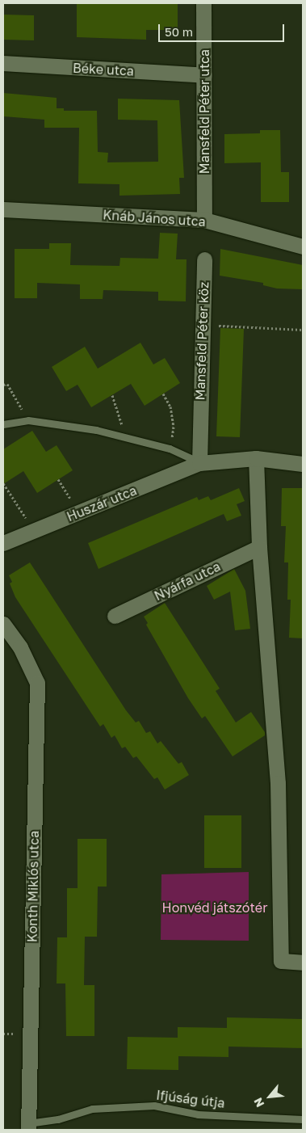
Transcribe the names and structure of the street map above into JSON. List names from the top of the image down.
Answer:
{
  "streets": {
    "street": [
      "Béke utca",
      "Mansfeld Péter utca",
      "Knáb János utca",
      "Mansfeld Péter köz",
      "Huszár utca",
      "Nyárfa utca",
      "Konth Miklós utca"
    ],
    "lane": ["Ifjúság útja"]
  },
  "crossings": [
    ["Béke utca", "Mansfeld Péter utca"],
    ["Mansfeld Péter utca", "Knáb János utca"],
    ["Mansfeld Péter köz", "Huszár utca"],
    ["Konth Miklós utca", "Ifjúság útja"]
  ],
  "parks": ["Honvéd játszótér"],
  "scale_bar": "50 m",
  "north": "bottom left"
}
